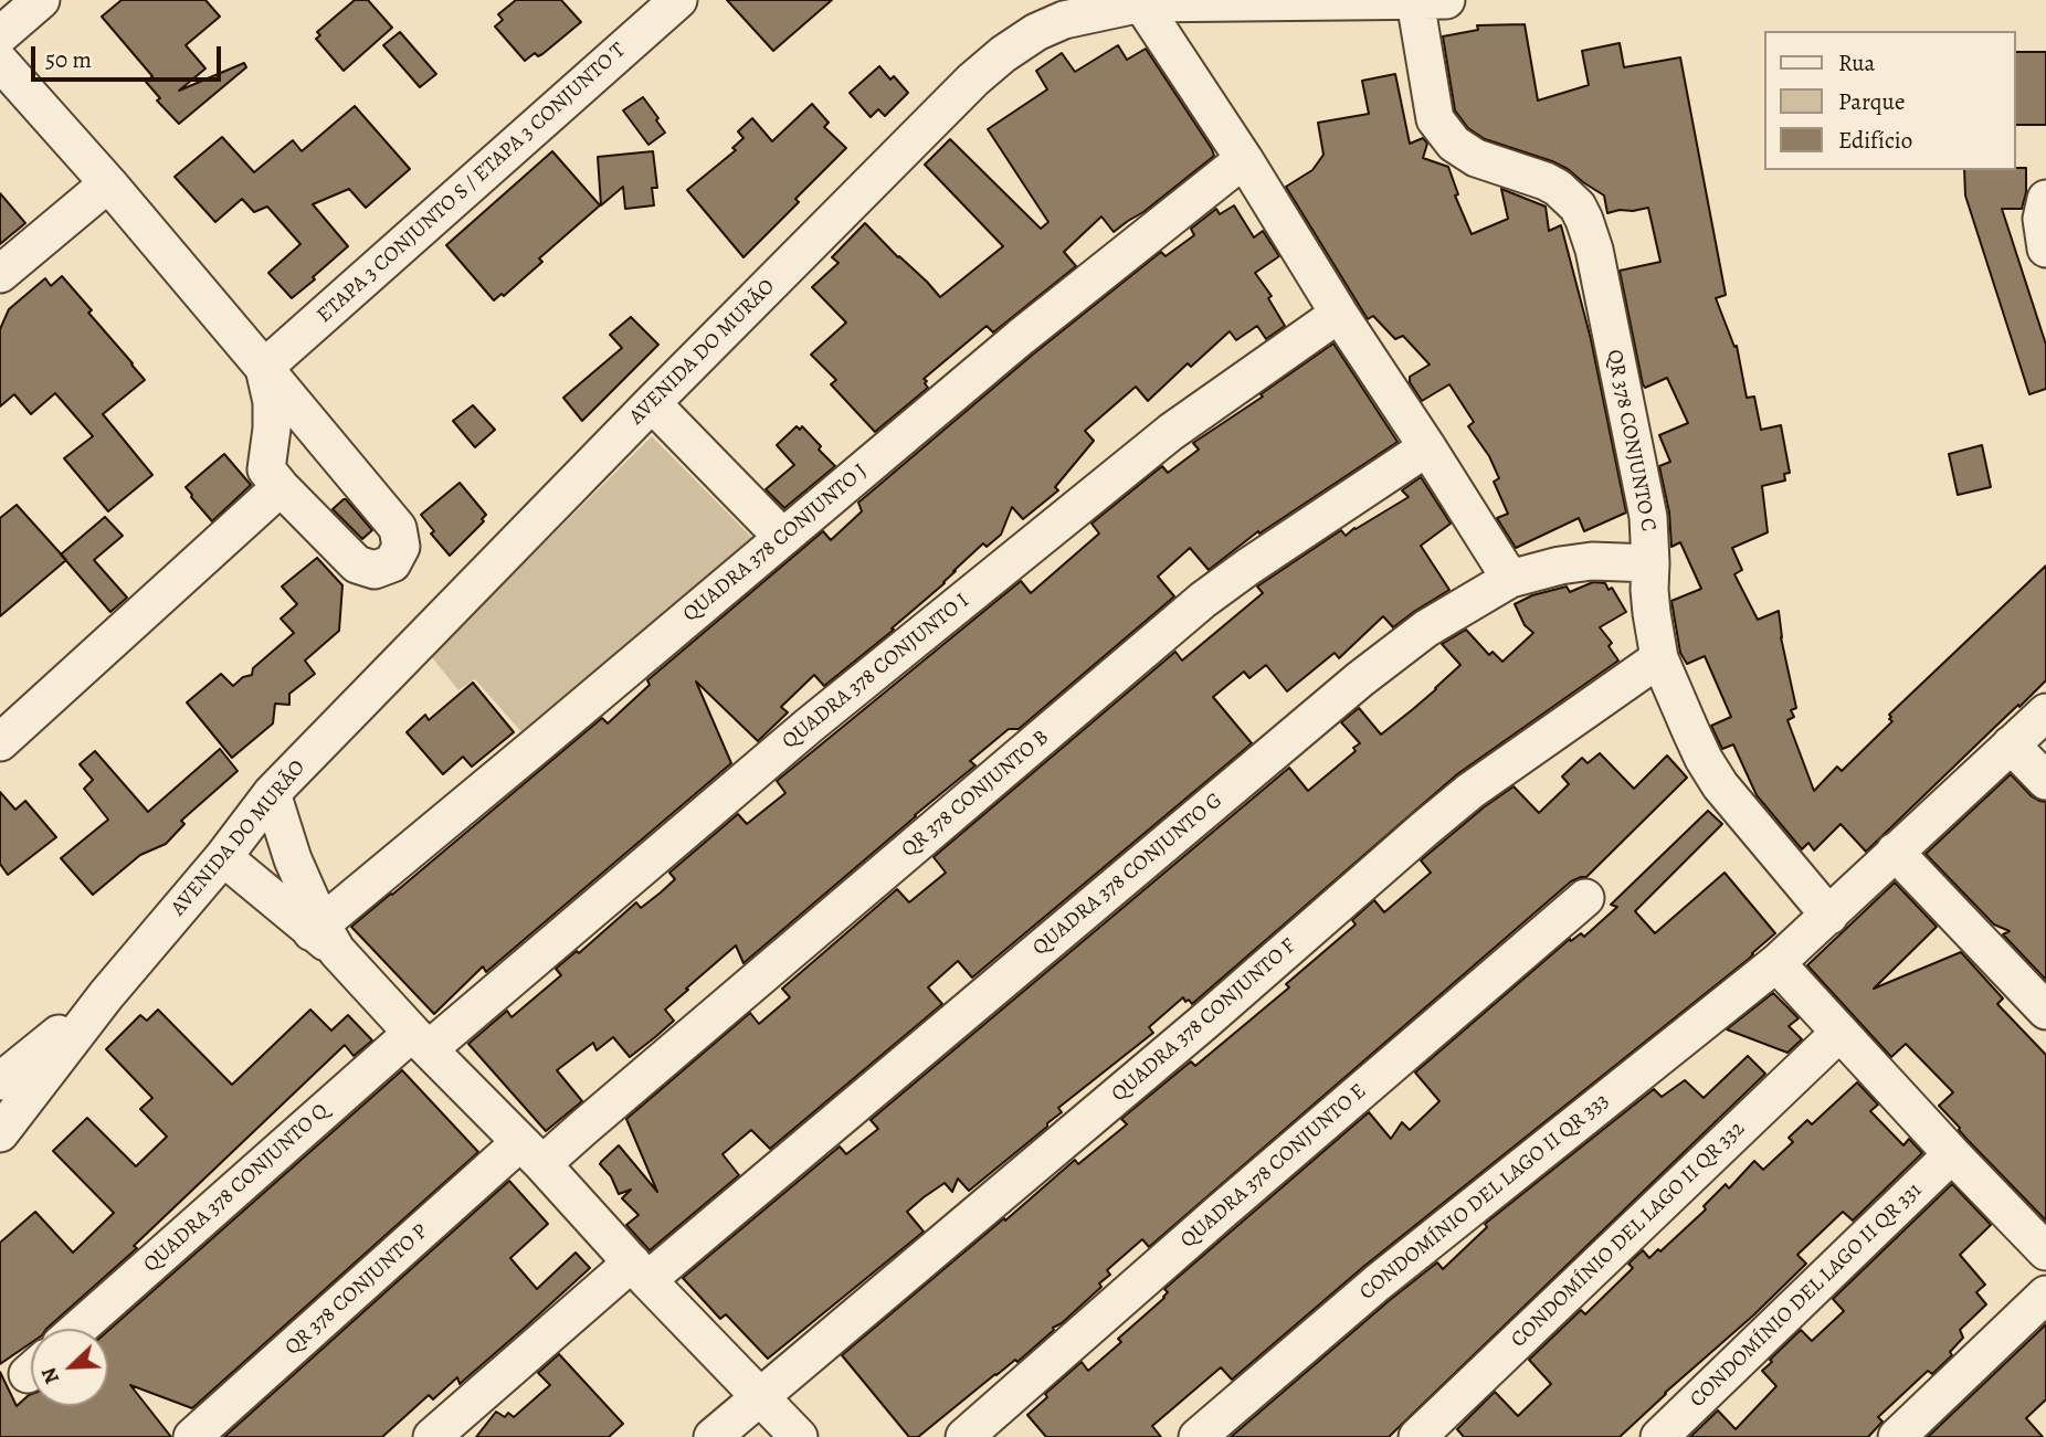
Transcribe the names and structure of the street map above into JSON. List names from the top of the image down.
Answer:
{
  "streets": {
    "street": [
      "ETAPA 3 CONJUNTO S / ETAPA 3 CONJUNTO T",
      "AVENIDA DO MURÃO",
      "QR 378 CONJUNTO C",
      "QUADRA 378 CONJUNTO J",
      "QUADRA 378 CONJUNTO I",
      "QR 378 CONJUNTO B",
      "QUADRA 378 CONJUNTO G",
      "QUADRA 378 CONJUNTO F",
      "QUADRA 378 CONJUNTO E",
      "QUADRA 378 CONJUNTO Q",
      "CONDOMÍNIO DEL LAGO II QR 333",
      "CONDOMÍNIO DEL LAGO II QR 332",
      "QR 378 CONJUNTO P",
      "CONDOMÍNIO DEL LAGO II QR 331"
    ]
  },
  "crossings": [
    ["AVENIDA DO MURÃO", "QR 378 CONJUNTO C"],
    ["QR 378 CONJUNTO C", "QUADRA 378 CONJUNTO G"],
    ["QR 378 CONJUNTO C", "QUADRA 378 CONJUNTO F"],
    ["QR 378 CONJUNTO C", "CONDOMÍNIO DEL LAGO II QR 333"],
    ["QUADRA 378 CONJUNTO I", "QUADRA 378 CONJUNTO Q"],
    ["QR 378 CONJUNTO B", "QR 378 CONJUNTO P"]
  ],
  "legend": ["Rua", "Parque", "Edifício"],
  "scale_bar": "50 m",
  "north": "bottom left"
}
